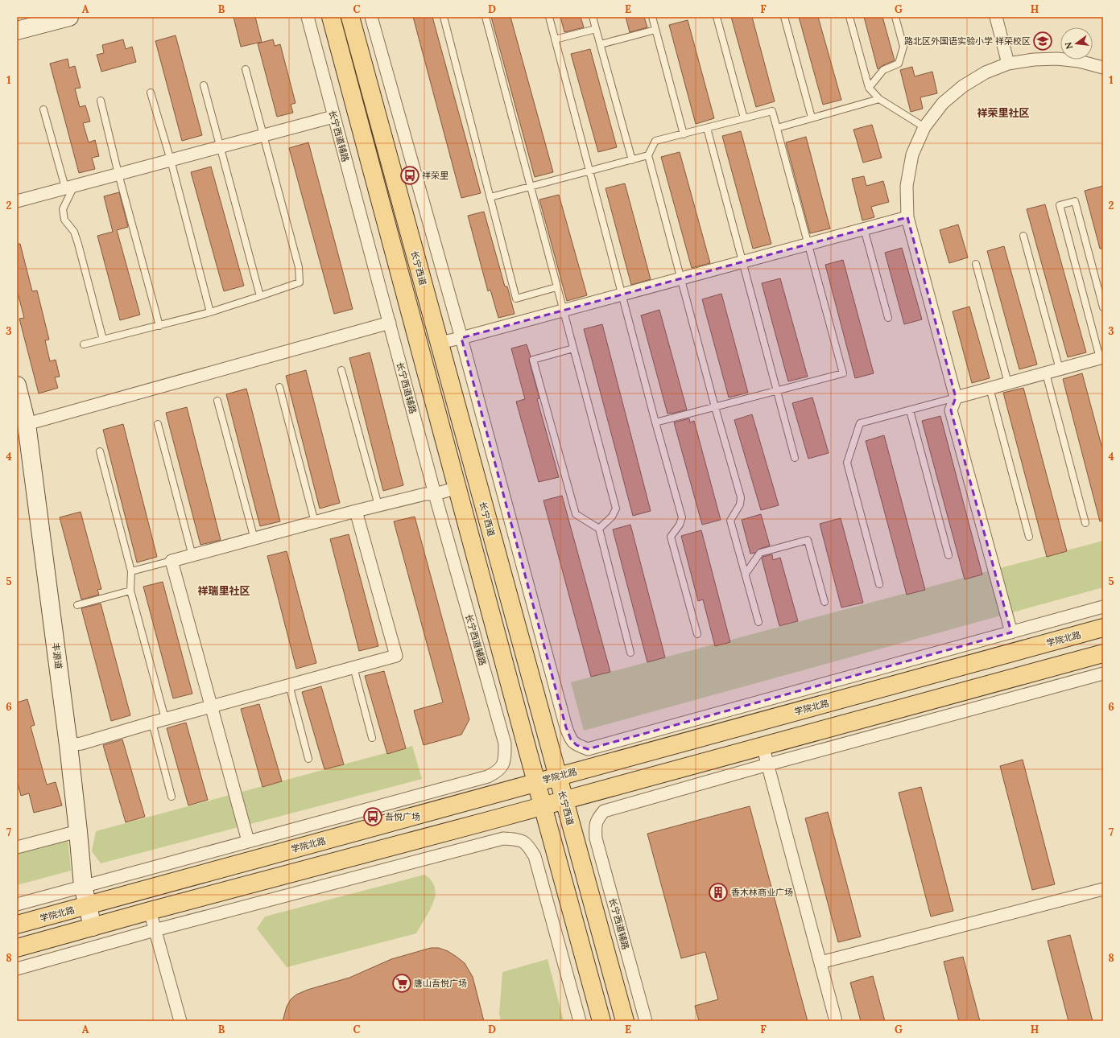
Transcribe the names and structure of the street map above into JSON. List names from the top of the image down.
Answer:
{
  "streets": {
    "main road": ["长宁西道", "学院北路"],
    "street": ["长宁西道辅路", "丰源道"]
  },
  "crossings": [
    ["长宁西道", "学院北路"],
    ["学院北路", "丰源道"]
  ],
  "districts": ["祥荣里社区", "祥瑞里社区"],
  "places": {
    "school or university": ["路北区外国语实验小学 祥荣校区"],
    "bus stop": ["祥荣里", "吾悦广场"],
    "building": ["香木林商业广场"],
    "supermarket": ["唐山吾悦广场"]
  },
  "north": "left",
  "grid": {
    "columns": [
      "A",
      "B",
      "C",
      "D",
      "E",
      "F",
      "G",
      "H"
    ],
    "rows": [
      "1",
      "2",
      "3",
      "4",
      "5",
      "6",
      "7",
      "8"
    ]
  }
}
